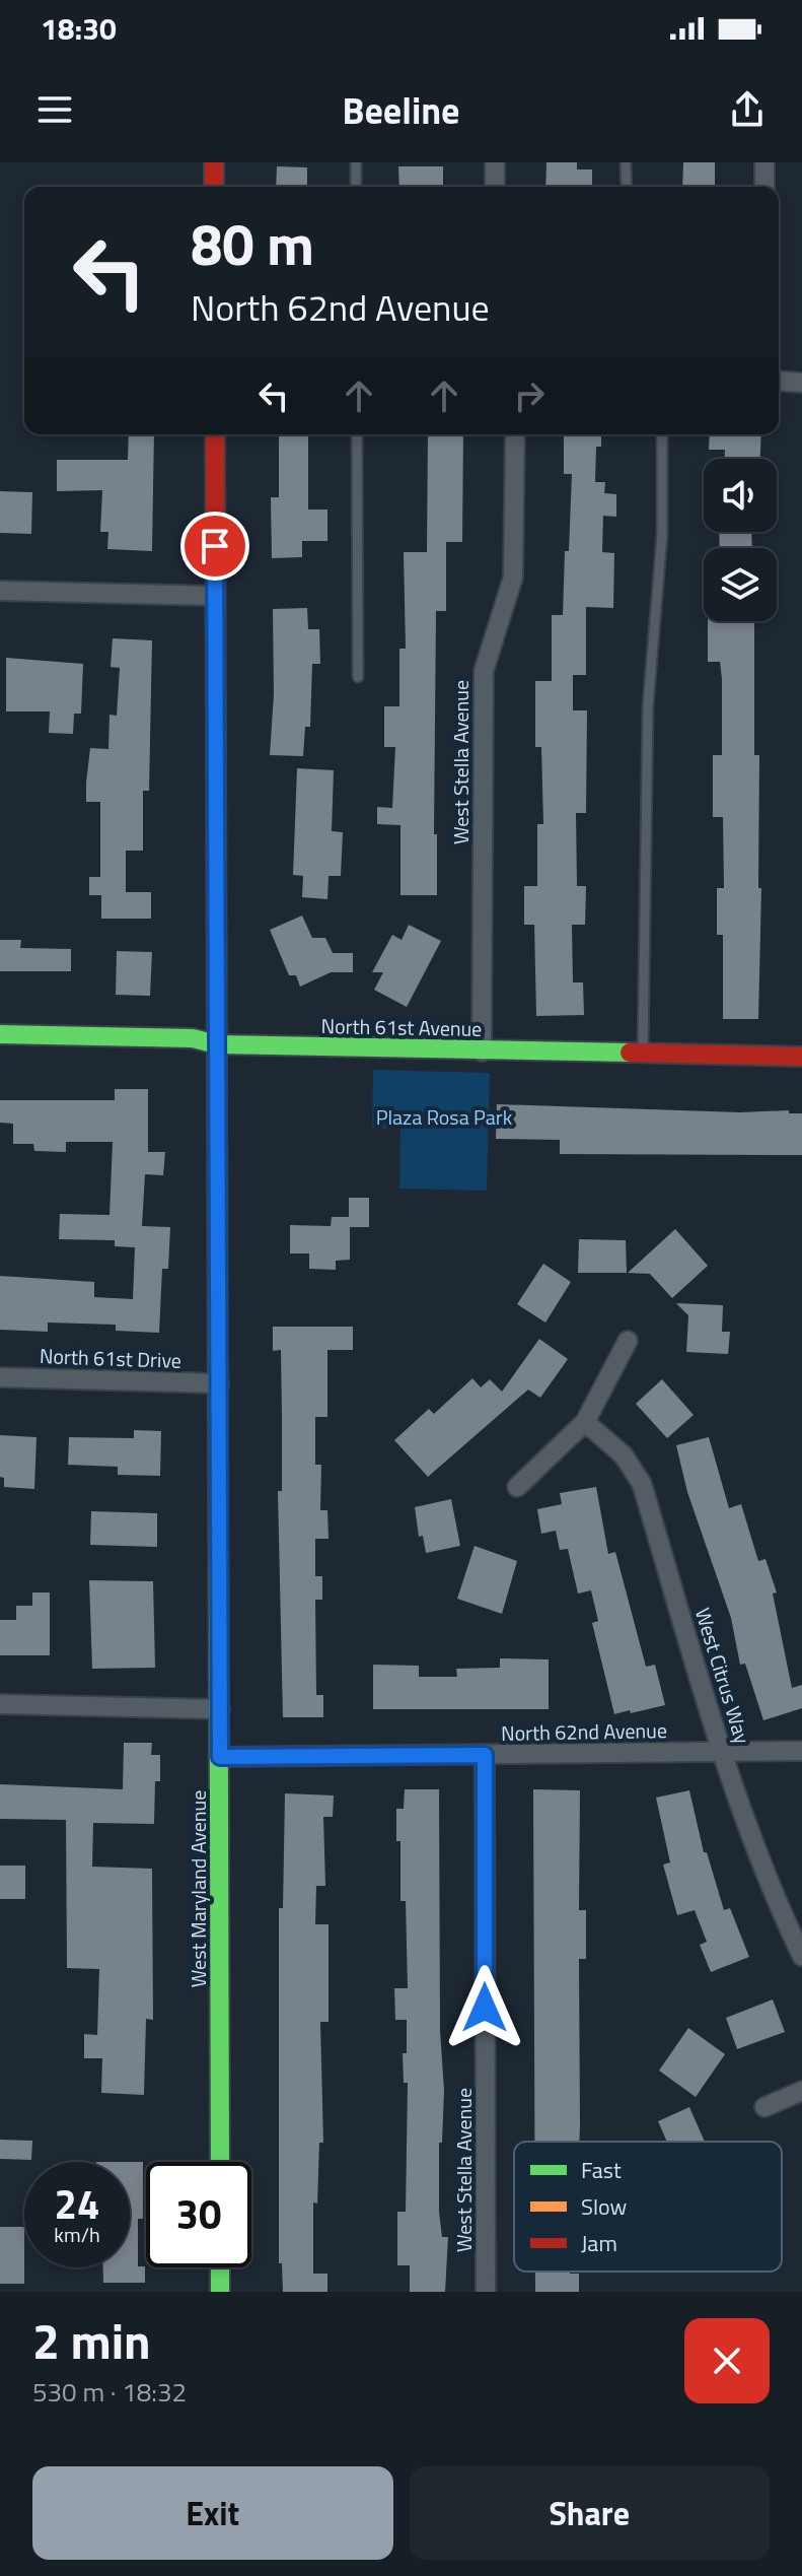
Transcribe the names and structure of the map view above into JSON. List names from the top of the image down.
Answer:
{
  "streets": {
    "street": [
      "West Stella Avenue",
      "North 61st Avenue",
      "North 61st Drive",
      "West Citrus Way",
      "North 62nd Avenue",
      "West Maryland Avenue"
    ]
  },
  "crossings": [
    ["West Stella Avenue", "North 61st Avenue"],
    ["West Stella Avenue", "North 62nd Avenue"],
    ["North 61st Avenue", "West Maryland Avenue"],
    ["North 61st Drive", "West Maryland Avenue"],
    ["West Citrus Way", "North 62nd Avenue"],
    ["North 62nd Avenue", "West Maryland Avenue"]
  ],
  "parks": ["Plaza Rosa Park"],
  "legend": ["Fast", "Slow", "Jam"],
  "page": {
    "status": "18:30",
    "header": "Beeline",
    "turn": ["80 m", "North 62nd Avenue"],
    "speed": "24 km/h",
    "limit": "30",
    "heading": ["2 min", "530 m · 18:32"],
    "buttons": ["Exit", "Share"]
  }
}
